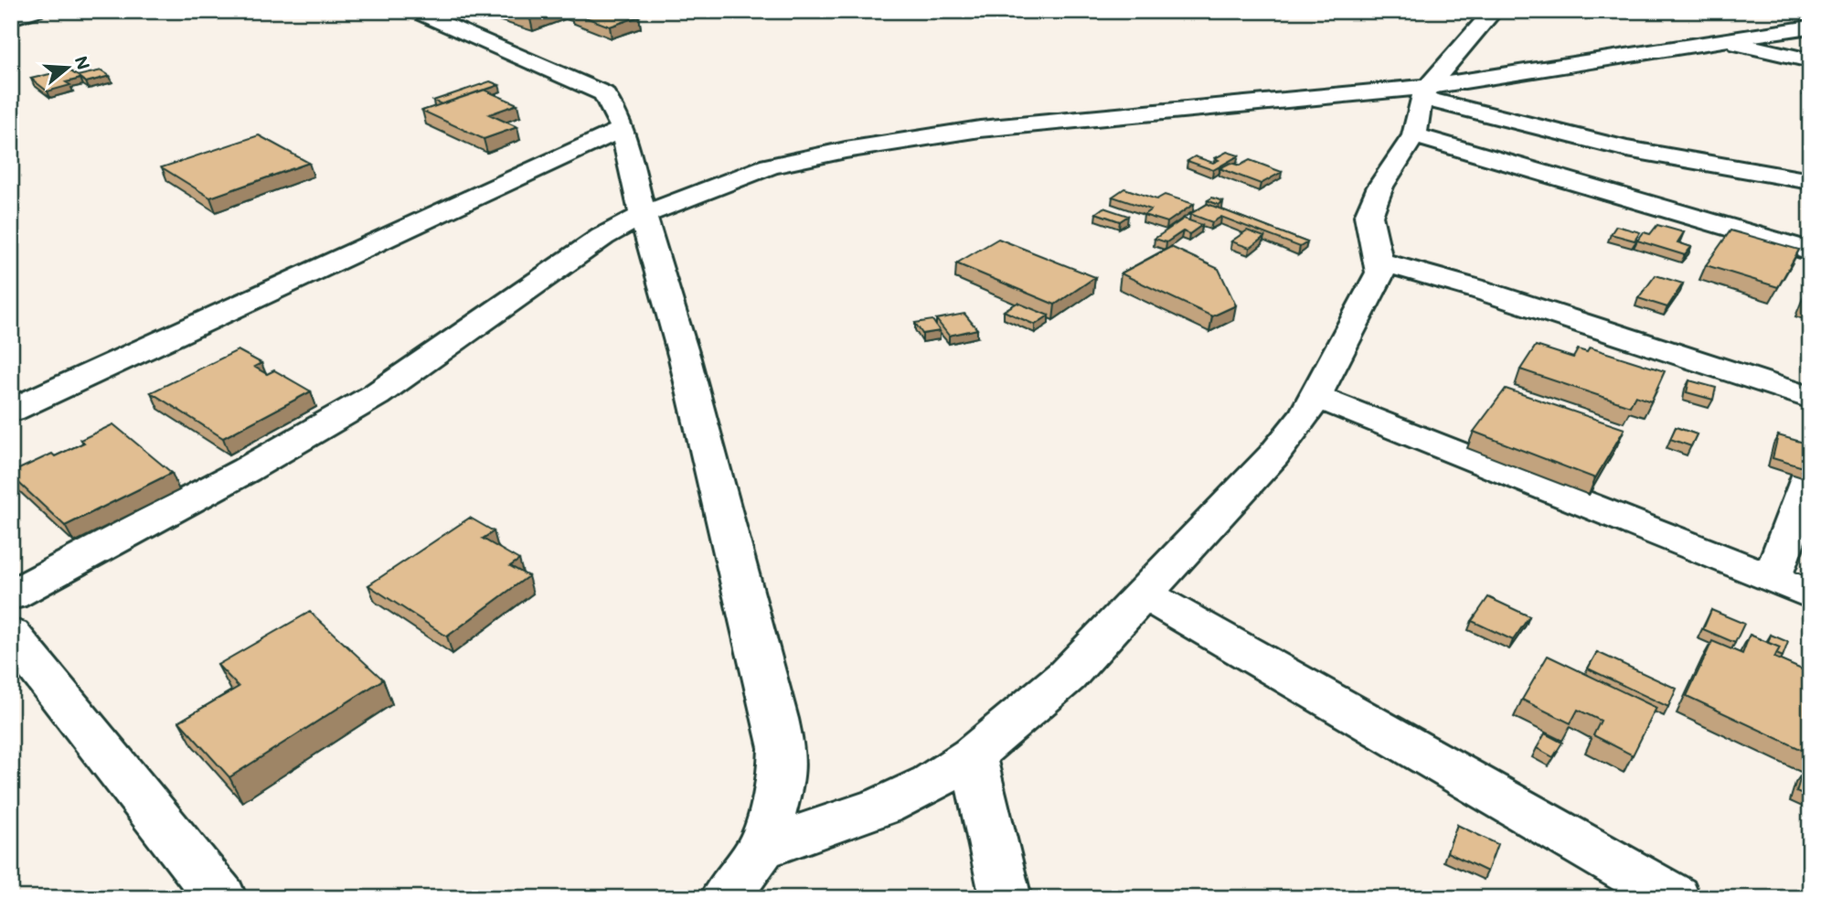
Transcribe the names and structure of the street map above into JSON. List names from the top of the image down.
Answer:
{
  "north": "right"
}
